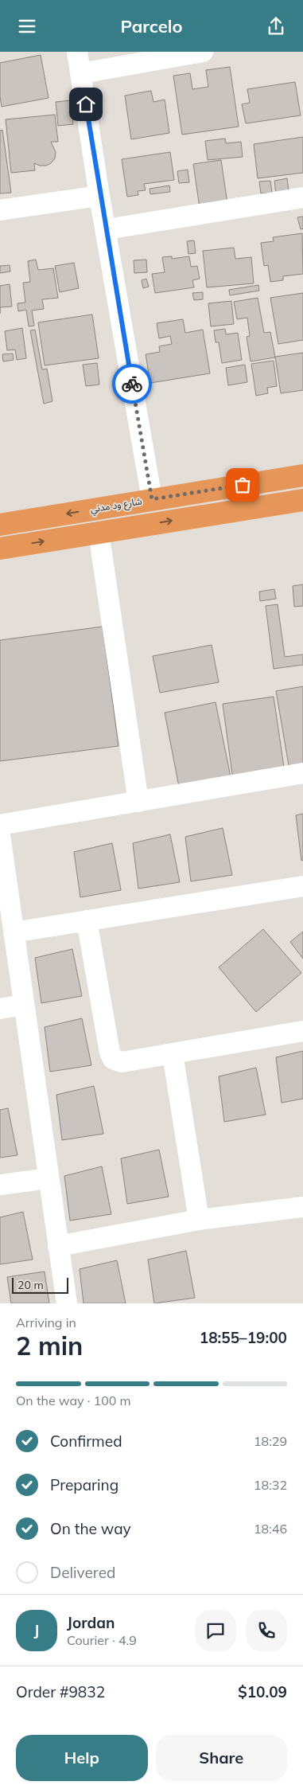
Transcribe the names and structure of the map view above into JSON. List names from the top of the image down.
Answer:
{
  "streets": {
    "highway": ["شارع ود مدني"]
  },
  "scale_bar": "20 m",
  "page": {
    "header": "Parcelo",
    "scale": "20 m",
    "heading": ["2 min", "Arriving in", "18:55–19:00"],
    "panel": [
      "Jordan",
      "Courier · 4.9",
      "Order #9832",
      "$10.09"
    ],
    "bar": "On the way · 100 m",
    "list": [
      ["Confirmed", "18:29"],
      ["Preparing", "18:32"],
      ["On the way", "18:46"],
      "Delivered"
    ],
    "round": "J",
    "buttons": ["Help", "Share"]
  }
}
